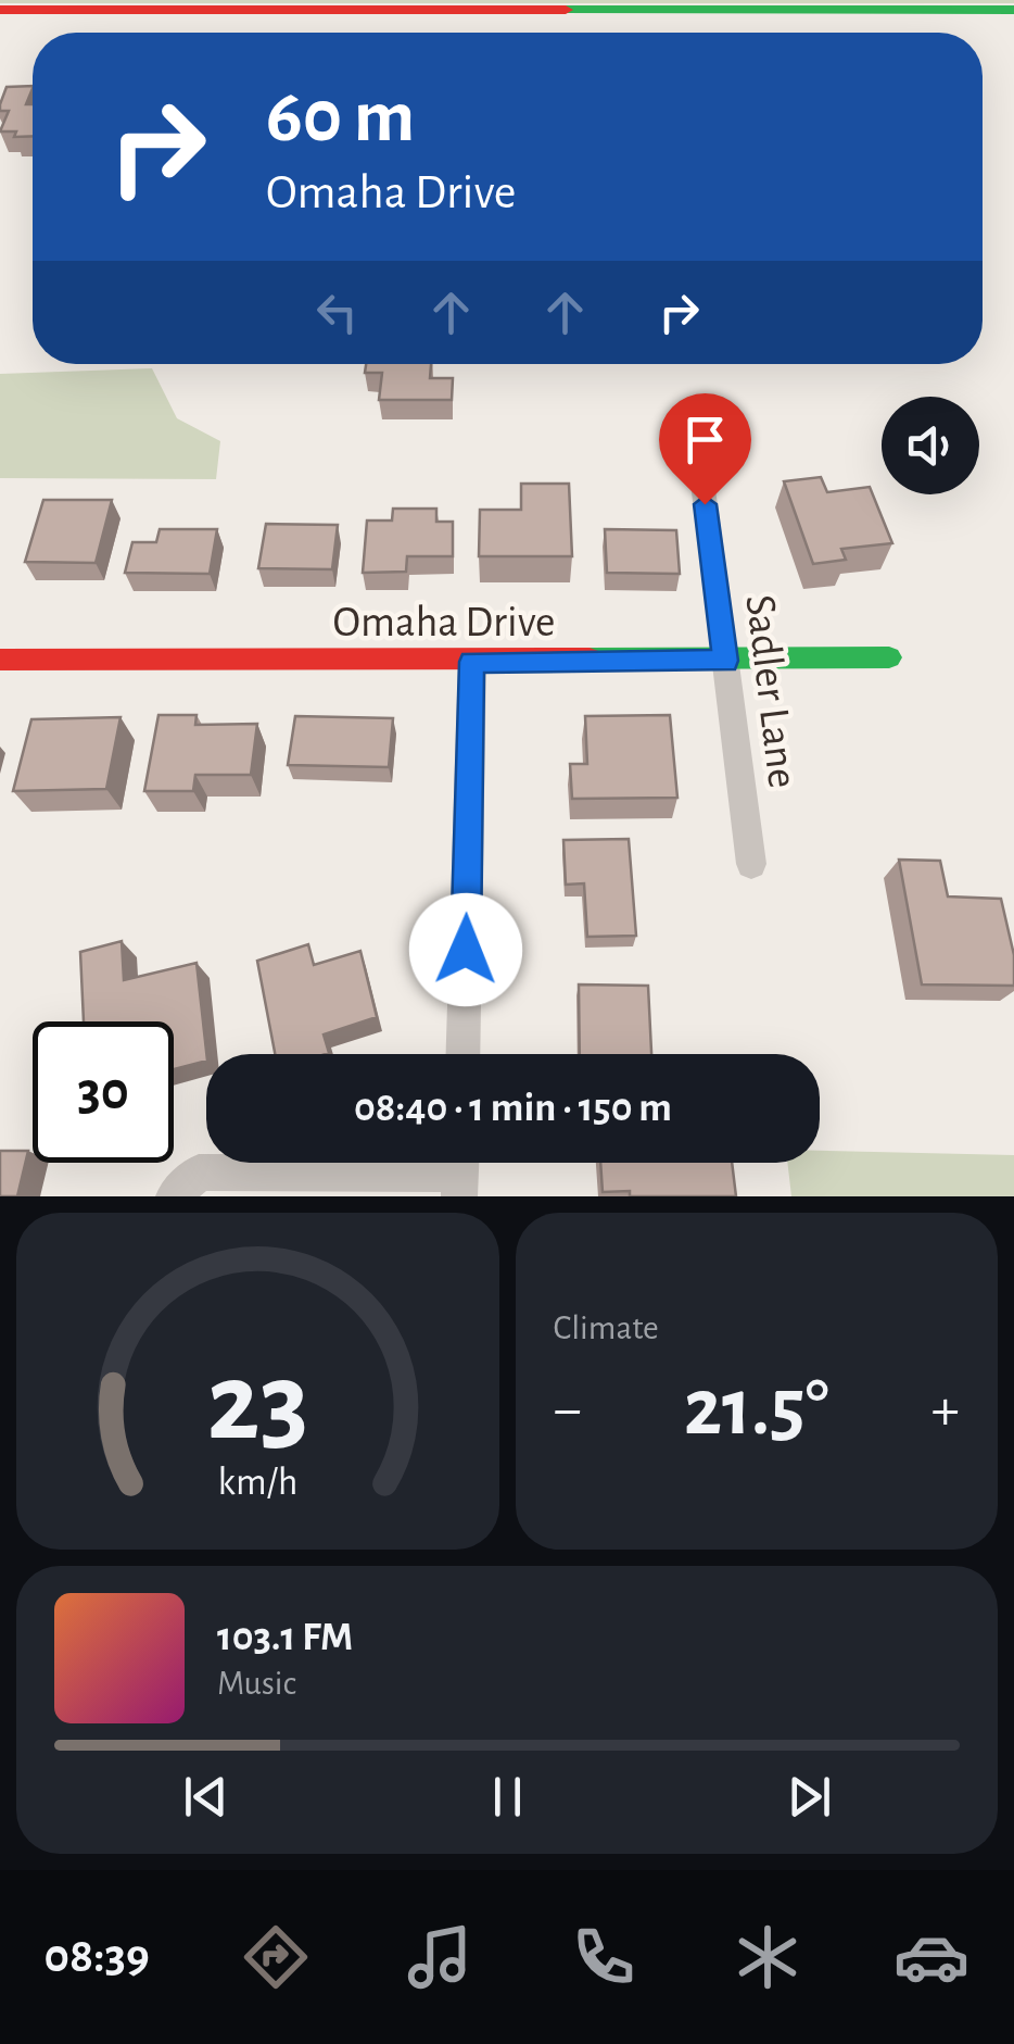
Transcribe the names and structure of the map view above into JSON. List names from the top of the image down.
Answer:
{
  "streets": {
    "street": ["Omaha Drive", "Sadler Lane"]
  },
  "crossings": [
    ["Omaha Drive", "Sadler Lane"]
  ],
  "page": {
    "turn": ["60 m", "Omaha Drive"],
    "limit": "30",
    "trip": "08:40 · 1 min · 150 m",
    "tile": "Climate",
    "heat": ["−", "21.5°", "+"],
    "song": ["103.1 FM", "Music"],
    "tabs": "08:39",
    "gauge": ["23", "km/h"]
  }
}
